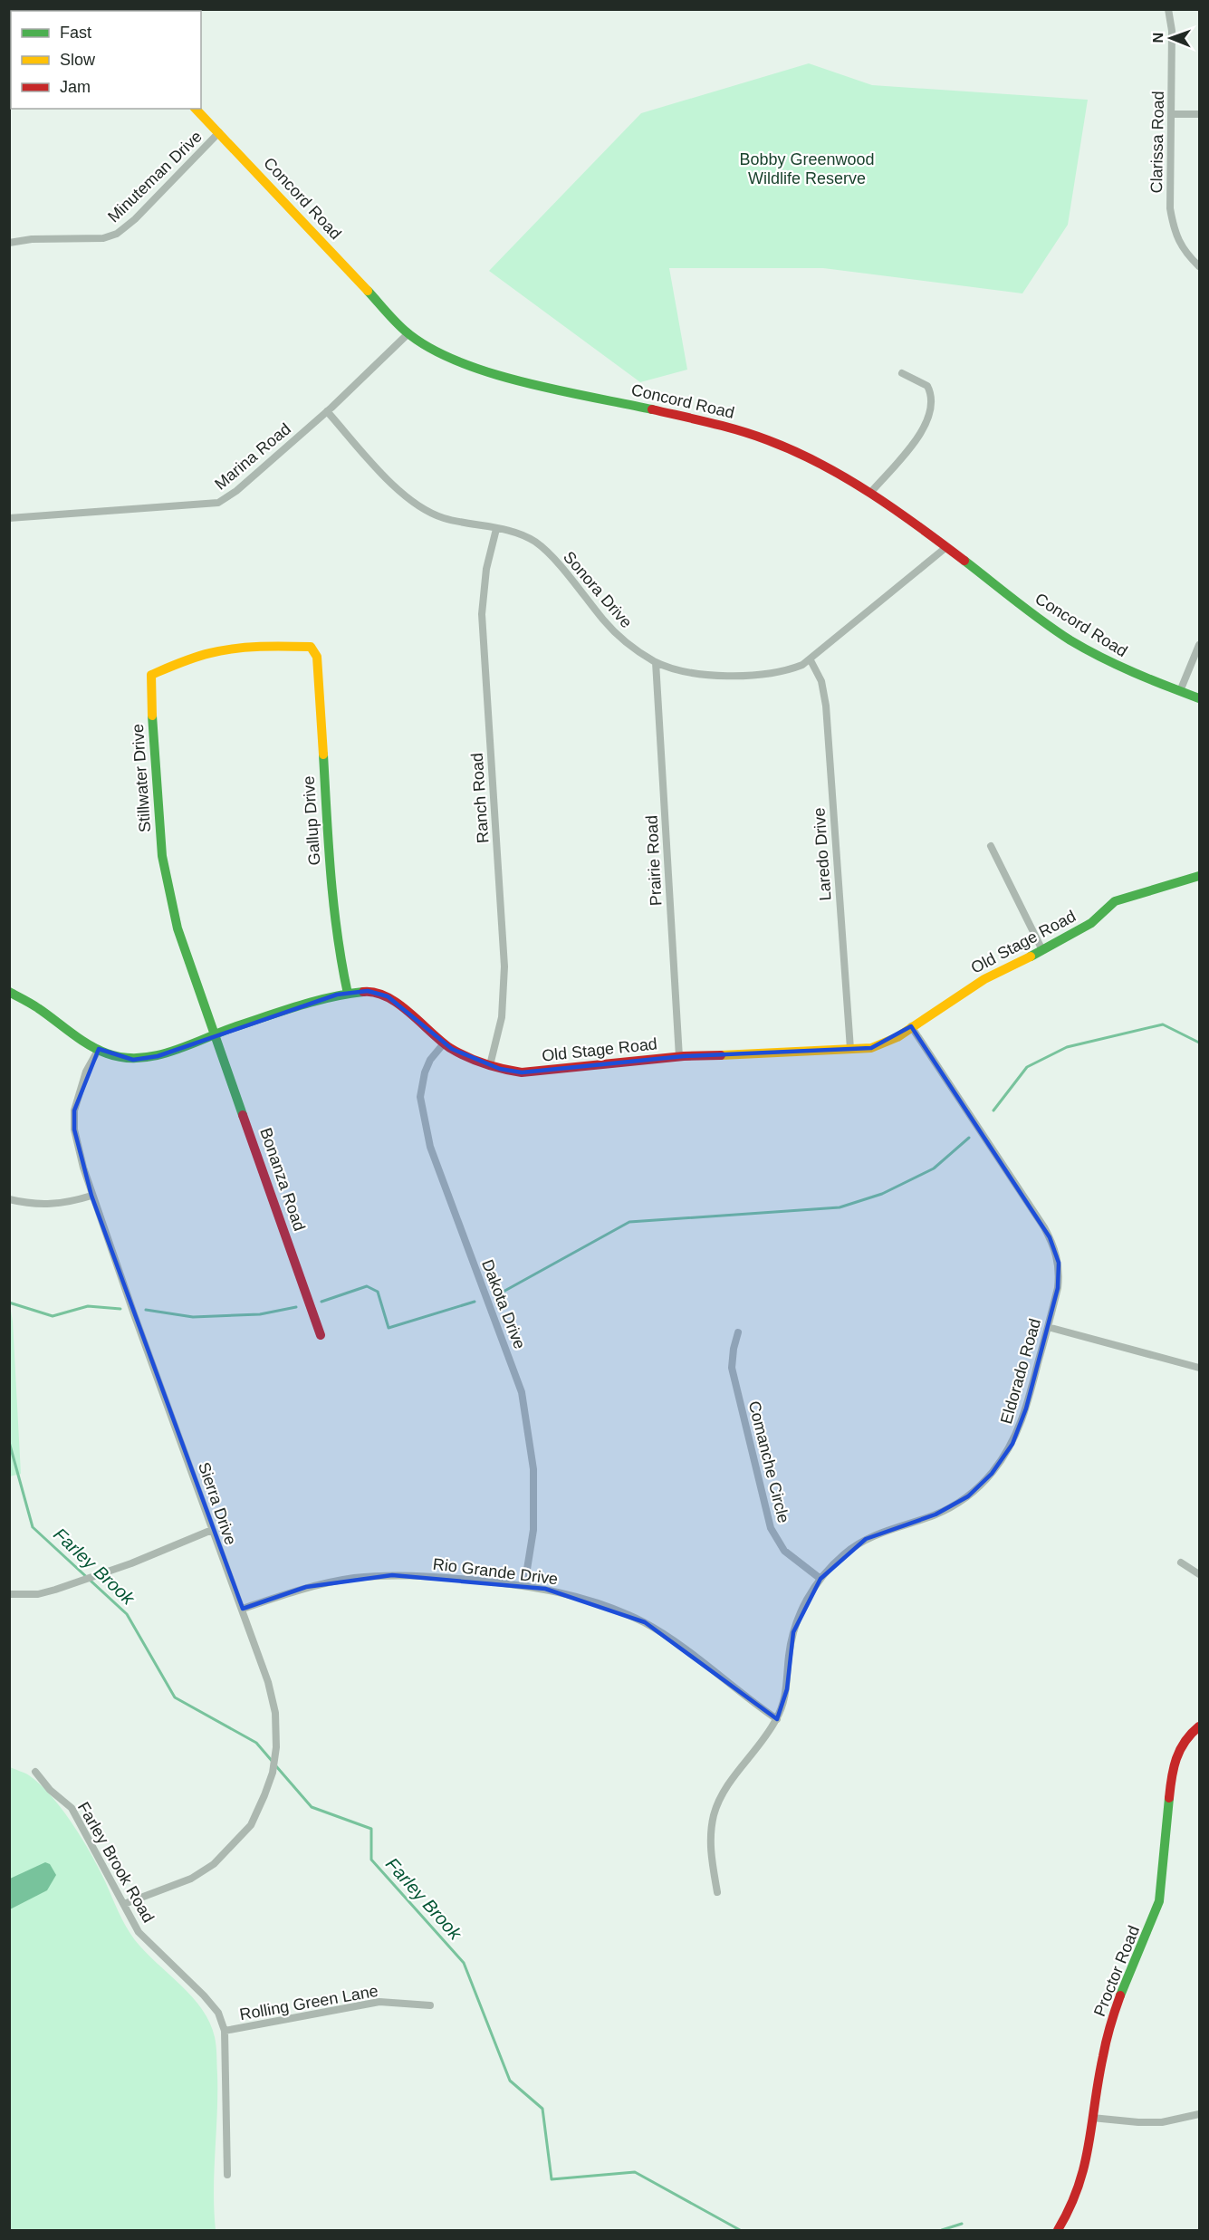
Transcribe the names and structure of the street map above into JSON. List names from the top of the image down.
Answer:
{
  "streets": {
    "street": [
      "Clarissa Road",
      "Minuteman Drive",
      "Concord Road",
      "Marina Road",
      "Sonora Drive",
      "Stillwater Drive",
      "Ranch Road",
      "Gallup Drive",
      "Laredo Drive",
      "Prairie Road",
      "Old Stage Road",
      "Bonanza Road",
      "Dakota Drive",
      "Eldorado Road",
      "Comanche Circle",
      "Sierra Drive",
      "Rio Grande Drive",
      "Farley Brook Road",
      "Proctor Road",
      "Rolling Green Lane"
    ]
  },
  "crossings": [
    ["Minuteman Drive", "Concord Road"],
    ["Concord Road", "Marina Road"],
    ["Concord Road", "Sonora Drive"],
    ["Marina Road", "Sonora Drive"],
    ["Sonora Drive", "Ranch Road"],
    ["Sonora Drive", "Laredo Drive"],
    ["Sonora Drive", "Prairie Road"],
    ["Stillwater Drive", "Gallup Drive"],
    ["Stillwater Drive", "Old Stage Road"],
    ["Stillwater Drive", "Bonanza Road"],
    ["Ranch Road", "Old Stage Road"],
    ["Gallup Drive", "Old Stage Road"],
    ["Laredo Drive", "Old Stage Road"],
    ["Prairie Road", "Old Stage Road"],
    ["Old Stage Road", "Bonanza Road"],
    ["Old Stage Road", "Dakota Drive"],
    ["Old Stage Road", "Eldorado Road"],
    ["Old Stage Road", "Sierra Drive"],
    ["Dakota Drive", "Rio Grande Drive"],
    ["Eldorado Road", "Comanche Circle"],
    ["Eldorado Road", "Rio Grande Drive"],
    ["Sierra Drive", "Rio Grande Drive"],
    ["Sierra Drive", "Farley Brook Road"],
    ["Farley Brook Road", "Rolling Green Lane"]
  ],
  "water": ["Farley Brook"],
  "parks": ["Bobby Greenwood Wildlife Reserve"],
  "legend": ["Fast", "Slow", "Jam"],
  "north": "left"
}
